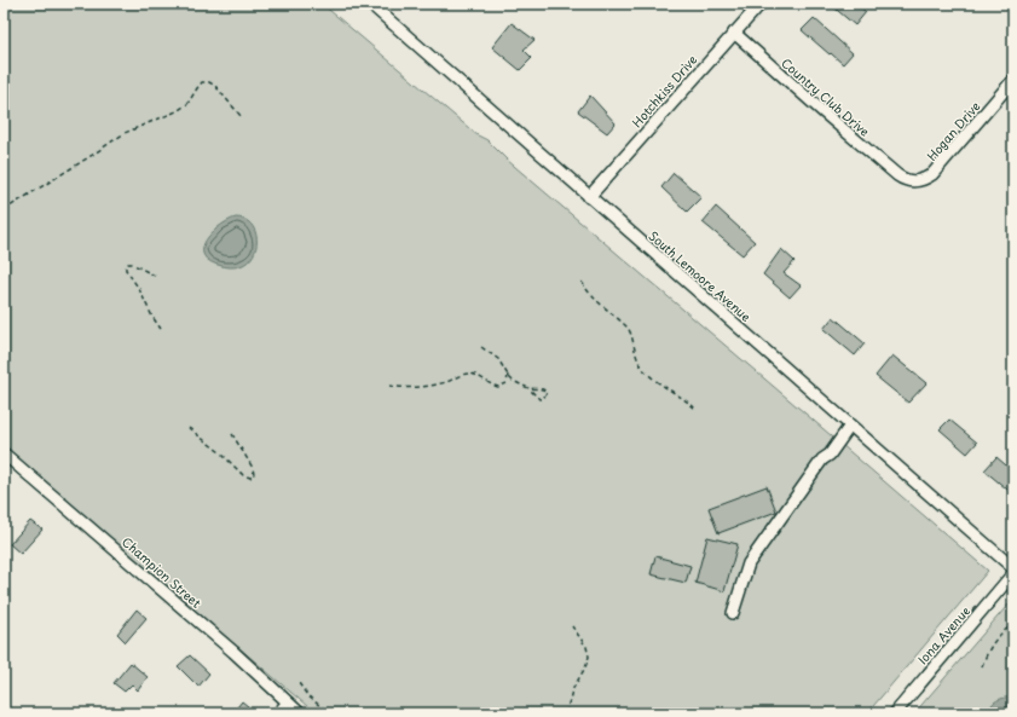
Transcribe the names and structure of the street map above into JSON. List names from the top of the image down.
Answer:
{
  "streets": {
    "street": [
      "Hotchkiss Drive",
      "Country Club Drive",
      "Hogan Drive",
      "South Lemoore Avenue",
      "Champion Street",
      "Iona Avenue"
    ]
  },
  "crossings": [
    ["Hotchkiss Drive", "Country Club Drive"],
    ["Hotchkiss Drive", "South Lemoore Avenue"],
    ["Country Club Drive", "Hogan Drive"]
  ]
}
